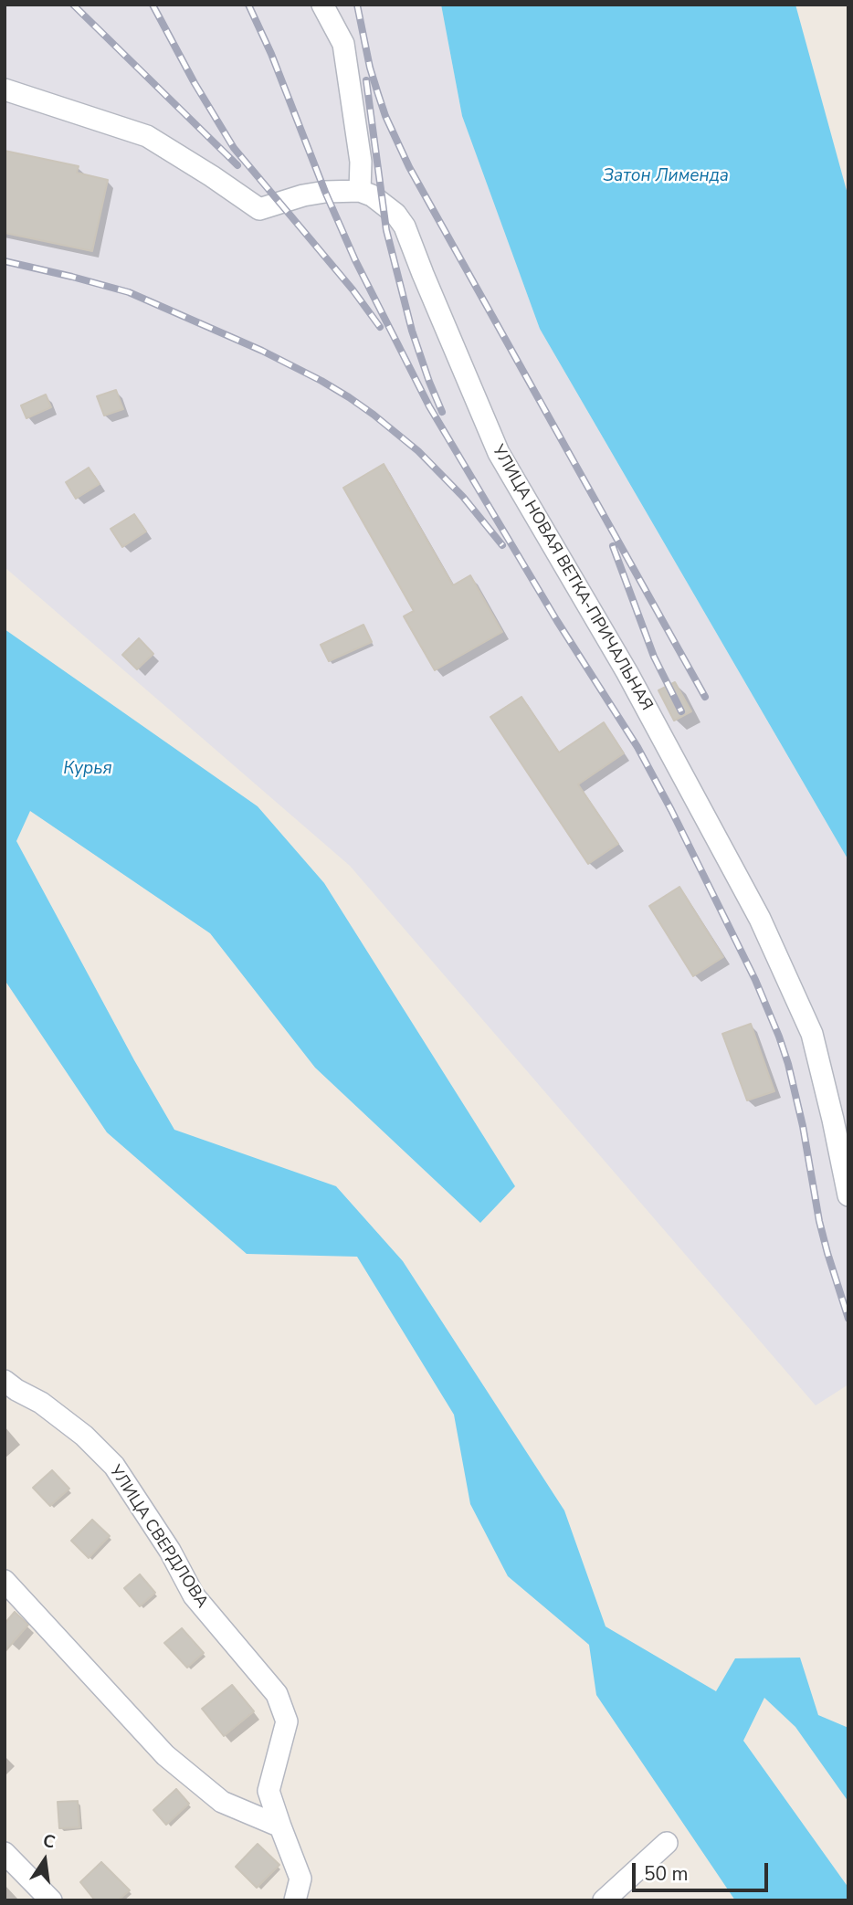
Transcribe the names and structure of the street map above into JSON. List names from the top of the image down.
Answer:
{
  "streets": {
    "street": ["УЛИЦА НОВАЯ ВЕТКА-ПРИЧАЛЬНАЯ", "УЛИЦА СВЕРДЛОВА"]
  },
  "water": ["Затон Лименда", "Курья"],
  "scale_bar": "50 m",
  "north": "top"
}
